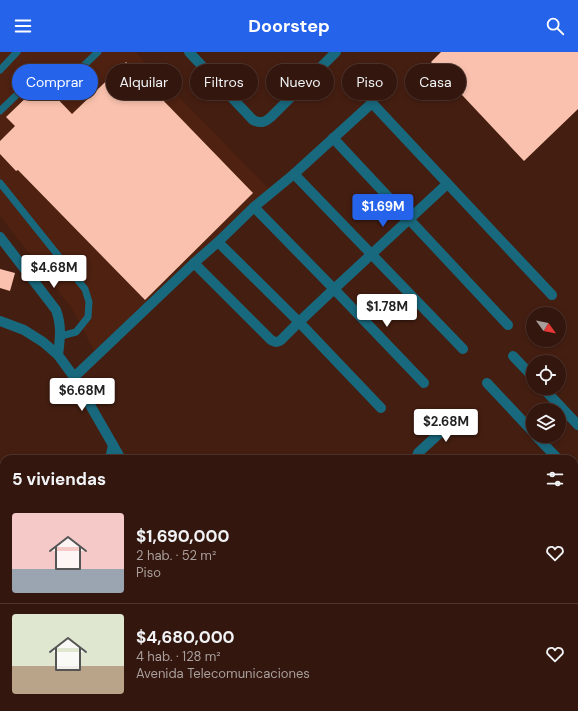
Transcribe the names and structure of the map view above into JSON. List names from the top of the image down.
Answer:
{
  "north": "bottom right",
  "page": {
    "header": "Doorstep",
    "chip": [
      "Comprar",
      "Alquilar",
      "Filtros",
      "Nuevo",
      "Piso",
      "Casa"
    ],
    "price": [
      "$1.69M",
      "$4.68M",
      "$1.78M",
      "$6.68M",
      "$2.68M"
    ],
    "heading": "5 viviendas",
    "list": [
      {
        "name": "$1,690,000",
        "note": "2 hab. · 52 m² · Piso"
      },
      {
        "name": "$4,680,000",
        "note": "4 hab. · 128 m² · Avenida Telecomunicaciones"
      }
    ]
  }
}
